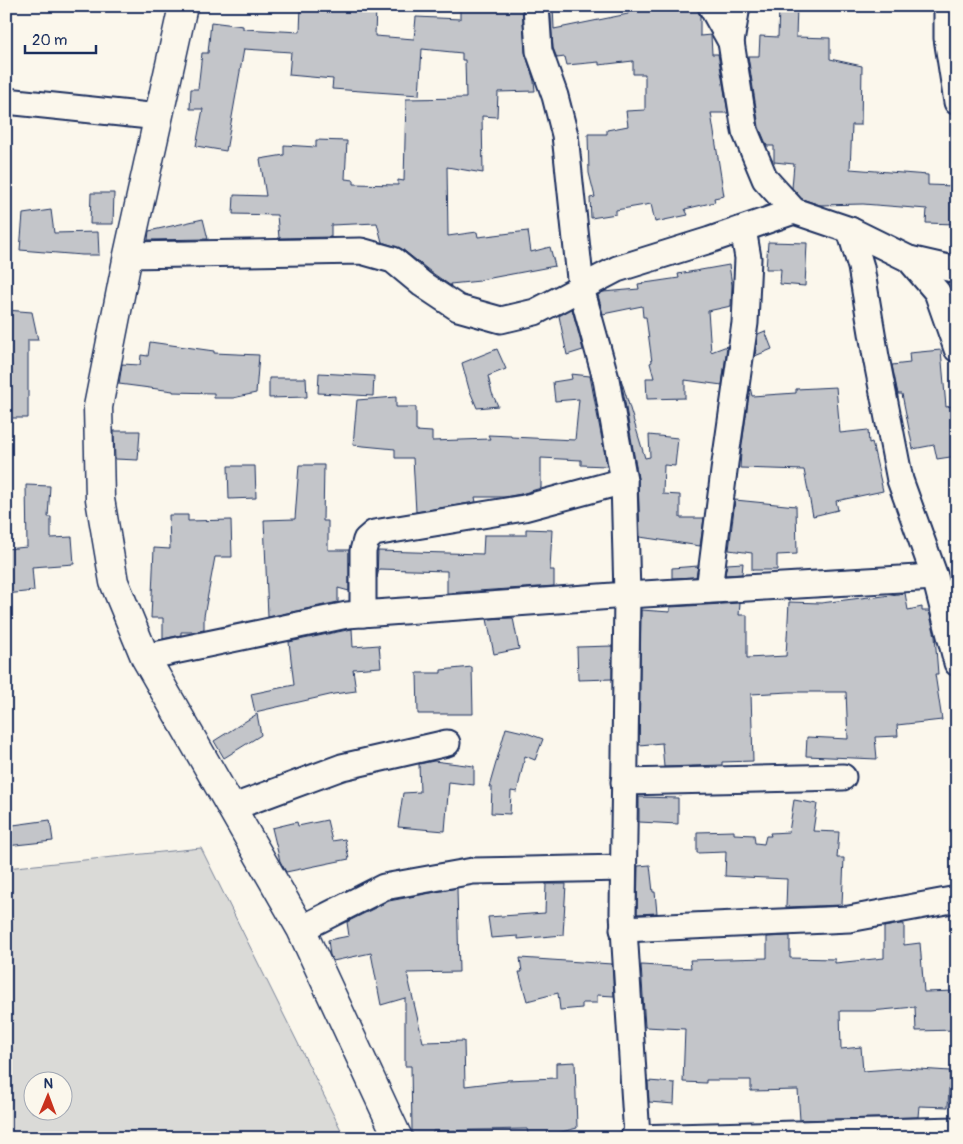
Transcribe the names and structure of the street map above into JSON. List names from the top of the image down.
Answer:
{
  "scale_bar": "20 m",
  "north": "top"
}
